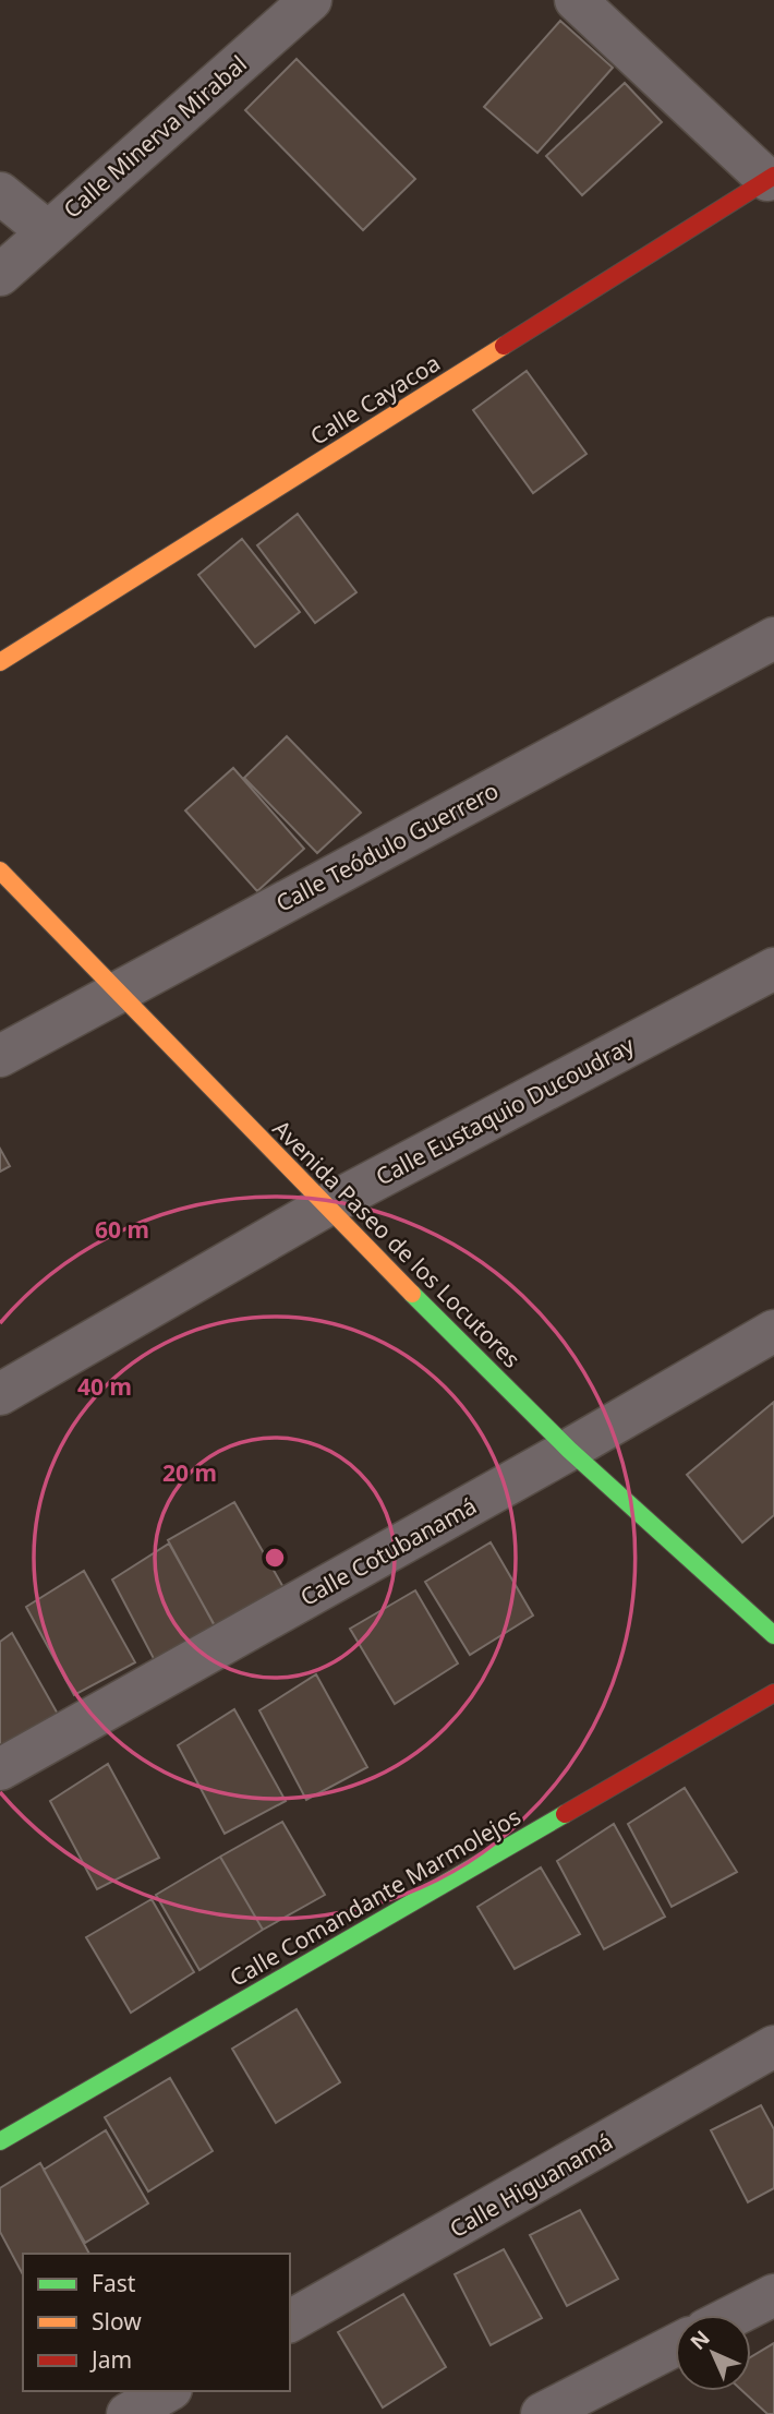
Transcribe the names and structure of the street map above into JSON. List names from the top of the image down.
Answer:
{
  "streets": {
    "street": [
      "Calle Minerva Mirabal",
      "Calle Cayacoa",
      "Calle Teódulo Guerrero",
      "Calle Eustaquio Ducoudray",
      "Avenida Paseo de los Locutores",
      "Calle Cotubanamá",
      "Calle Comandante Marmolejos",
      "Calle Higuanamá"
    ]
  },
  "crossings": [
    ["Calle Teódulo Guerrero", "Avenida Paseo de los Locutores"],
    ["Calle Eustaquio Ducoudray", "Avenida Paseo de los Locutores"],
    ["Avenida Paseo de los Locutores", "Calle Cotubanamá"]
  ],
  "legend": ["Fast", "Slow", "Jam"],
  "north": "top left",
  "rings": ["60 m", "40 m", "20 m"]
}
